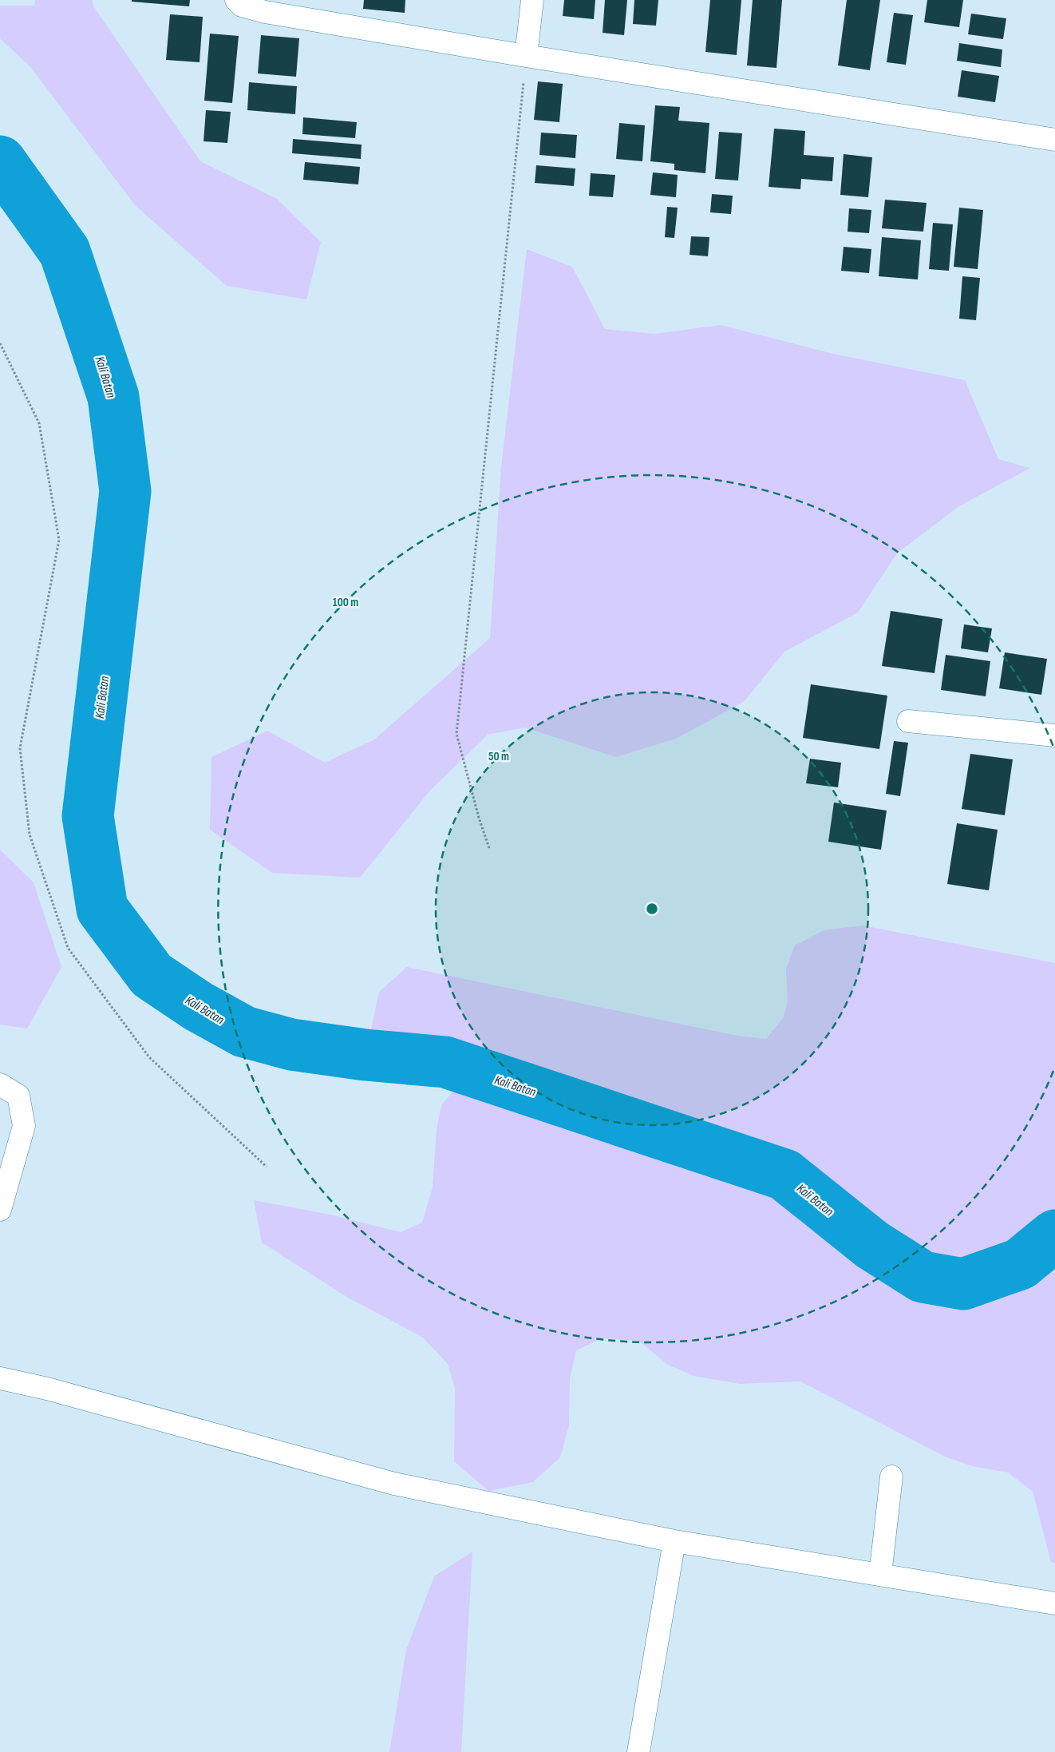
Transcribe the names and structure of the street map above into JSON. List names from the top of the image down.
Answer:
{
  "water": ["Kali Batan"],
  "rings": ["100 m", "50 m"]
}
